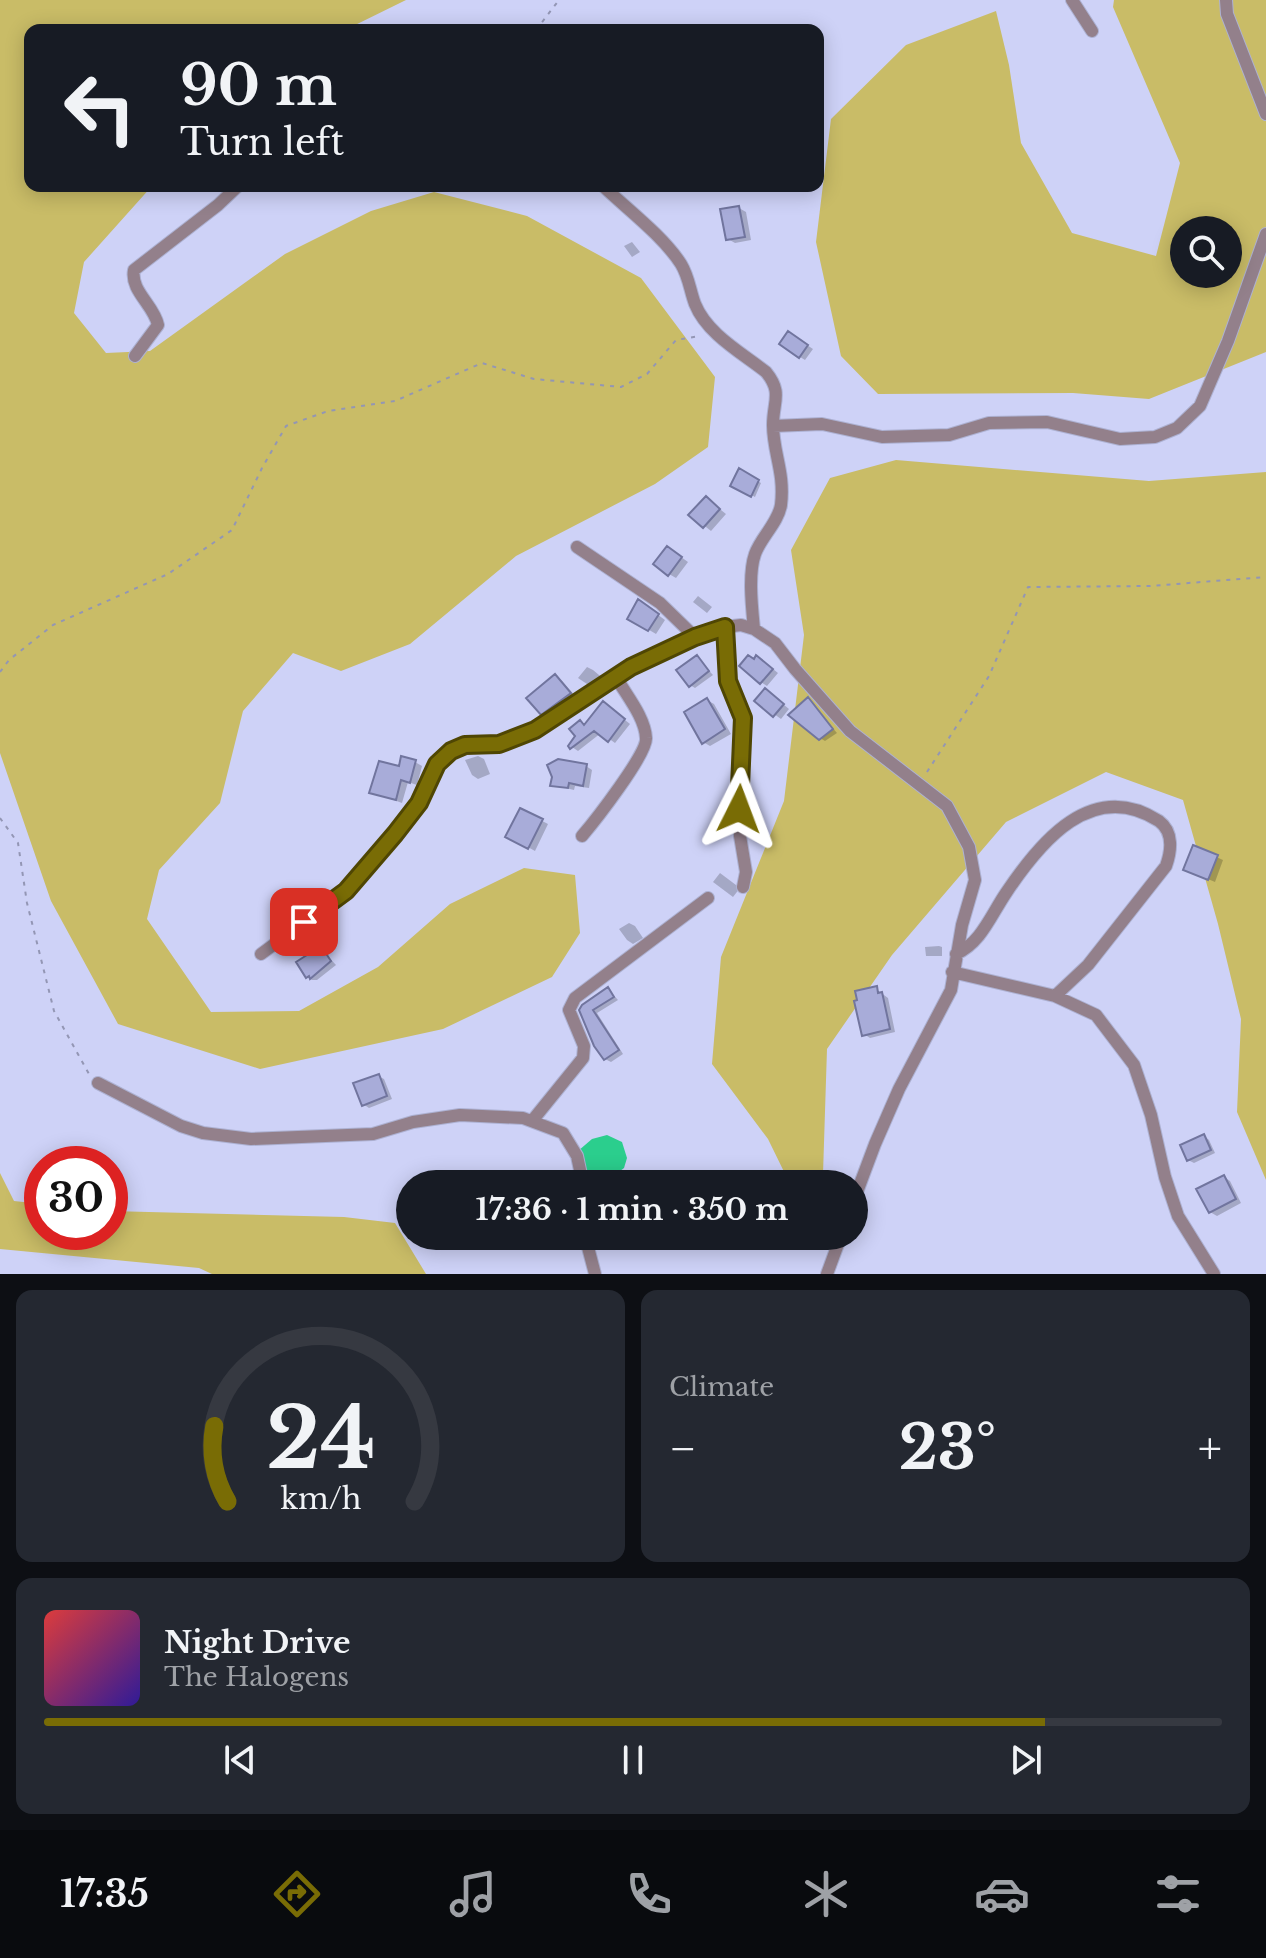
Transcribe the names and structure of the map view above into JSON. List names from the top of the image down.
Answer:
{
  "page": {
    "turn": ["90 m", "Turn left"],
    "limit": "30",
    "trip": "17:36 · 1 min · 350 m",
    "tile": "Climate",
    "heat": ["−", "23°", "+"],
    "song": ["Night Drive", "The Halogens"],
    "tabs": "17:35",
    "gauge": ["24", "km/h"]
  }
}
